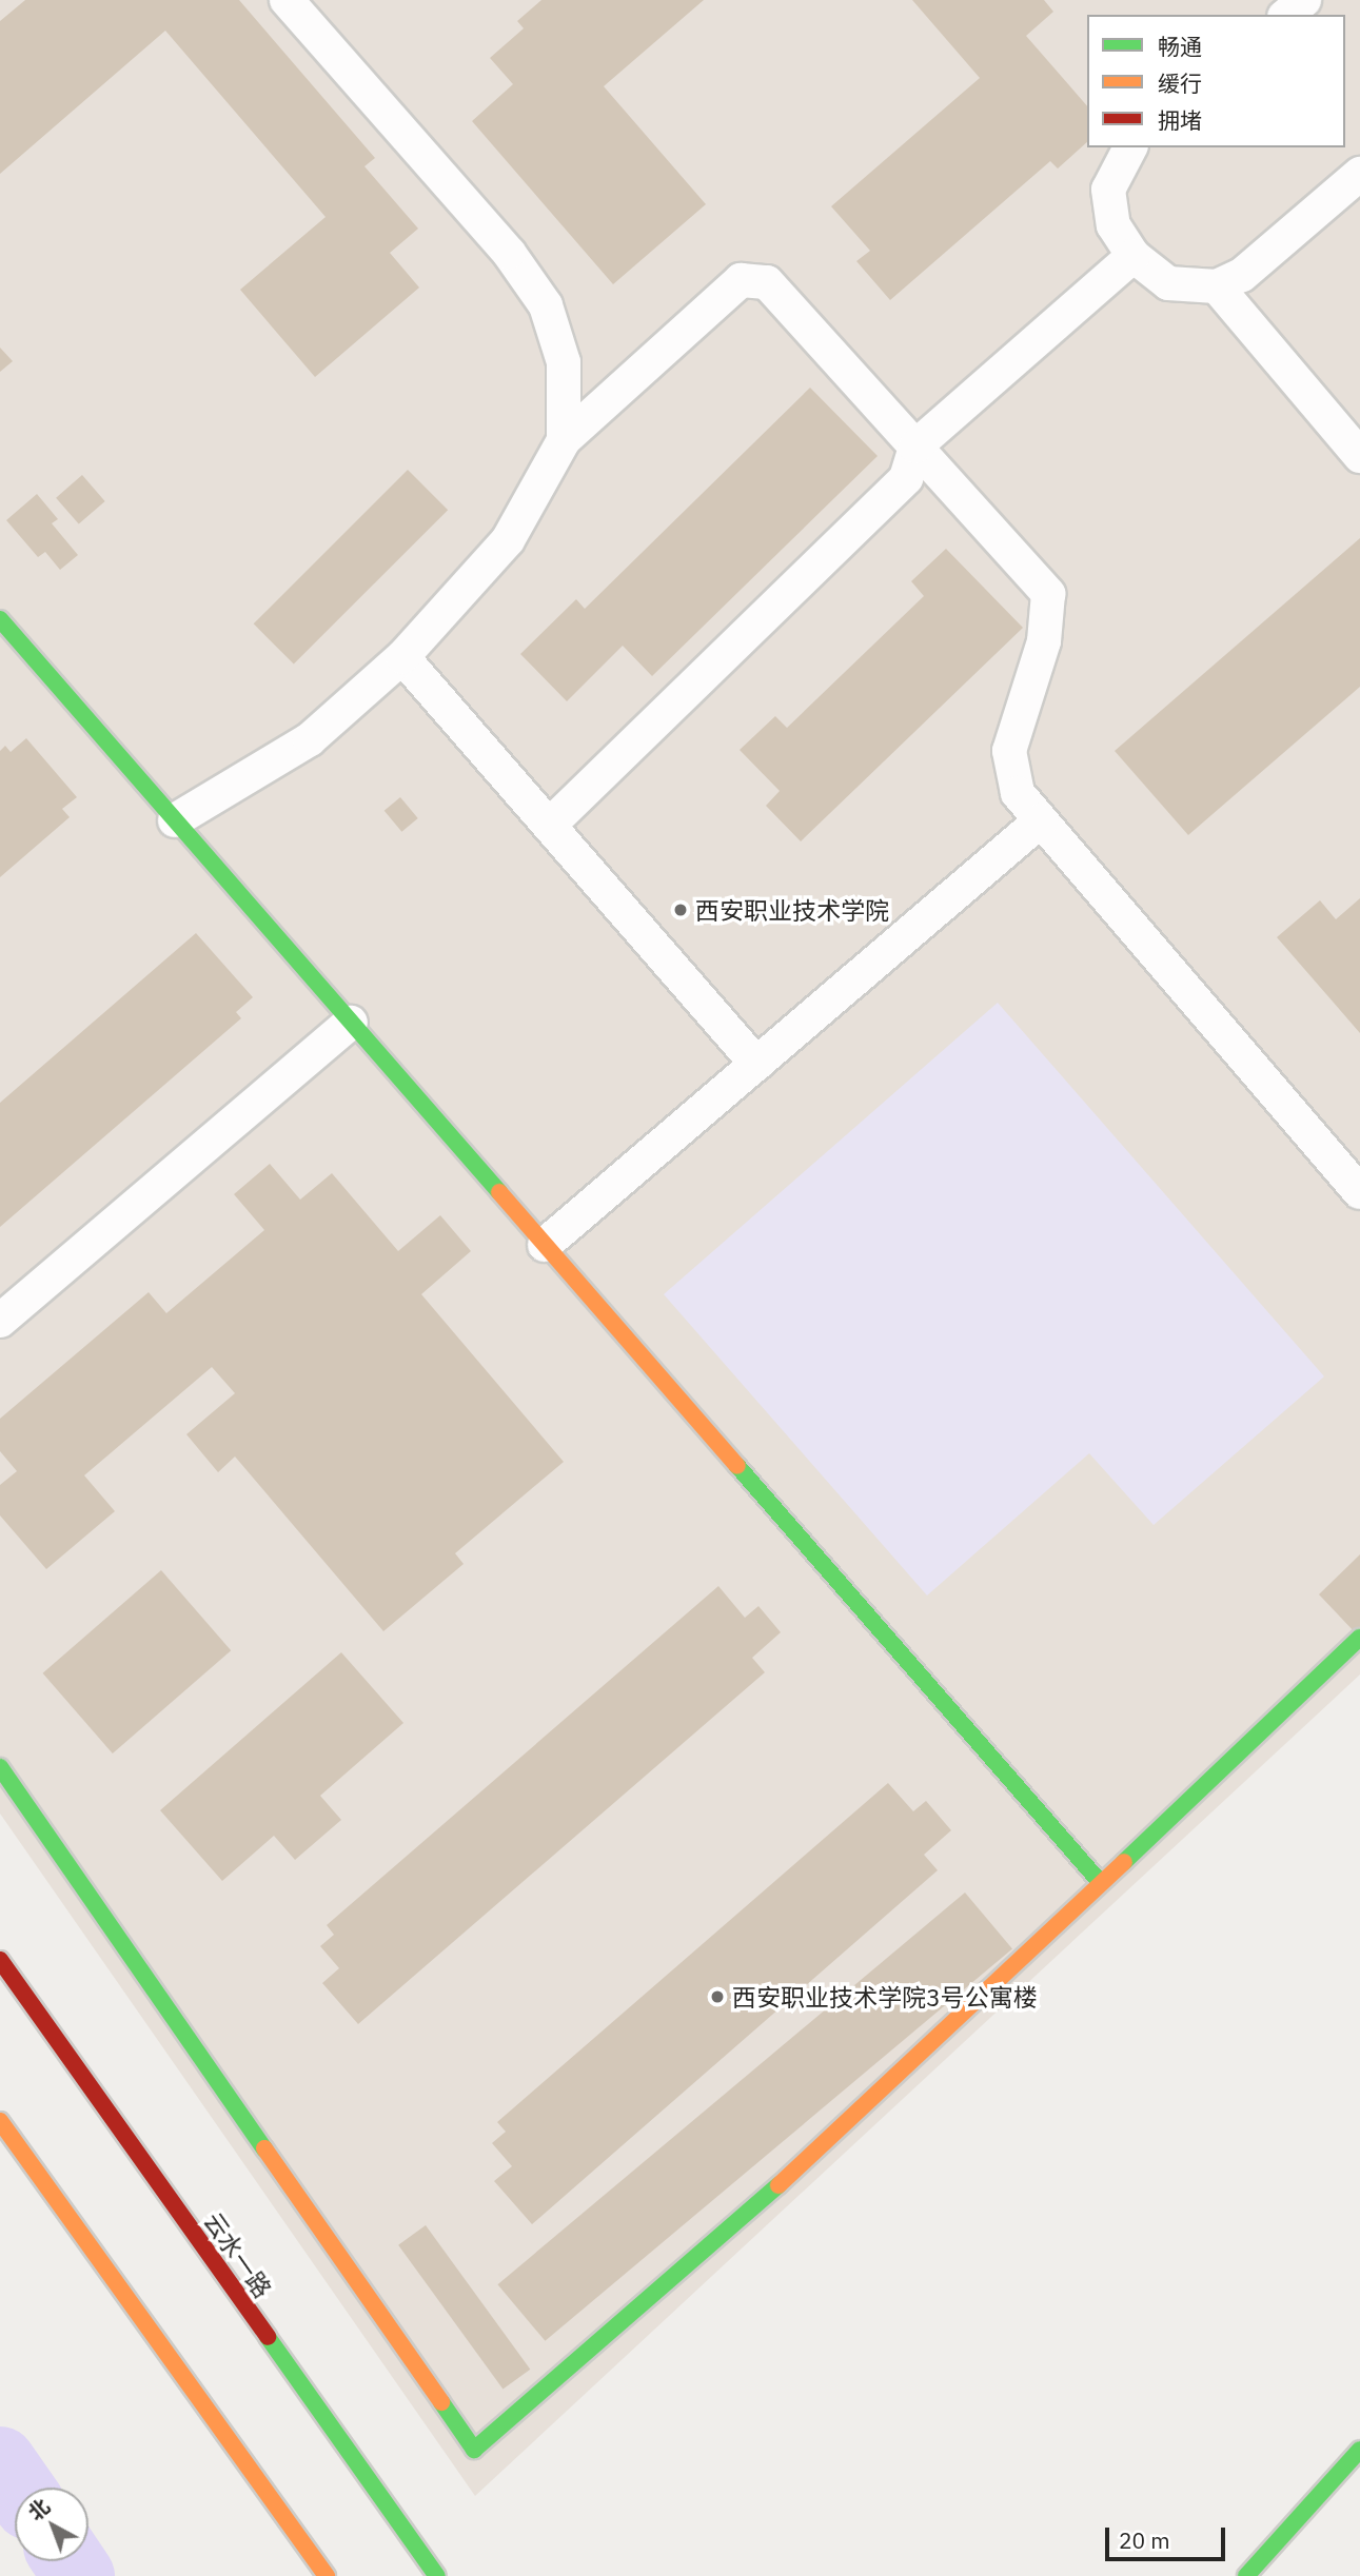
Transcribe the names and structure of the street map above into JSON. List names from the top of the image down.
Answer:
{
  "streets": {
    "street": ["云水一路"]
  },
  "places": ["西安职业技术学院", "西安职业技术学院3号公寓楼"],
  "legend": ["畅通", "缓行", "拥堵"],
  "scale_bar": "20 m",
  "north": "top left"
}
